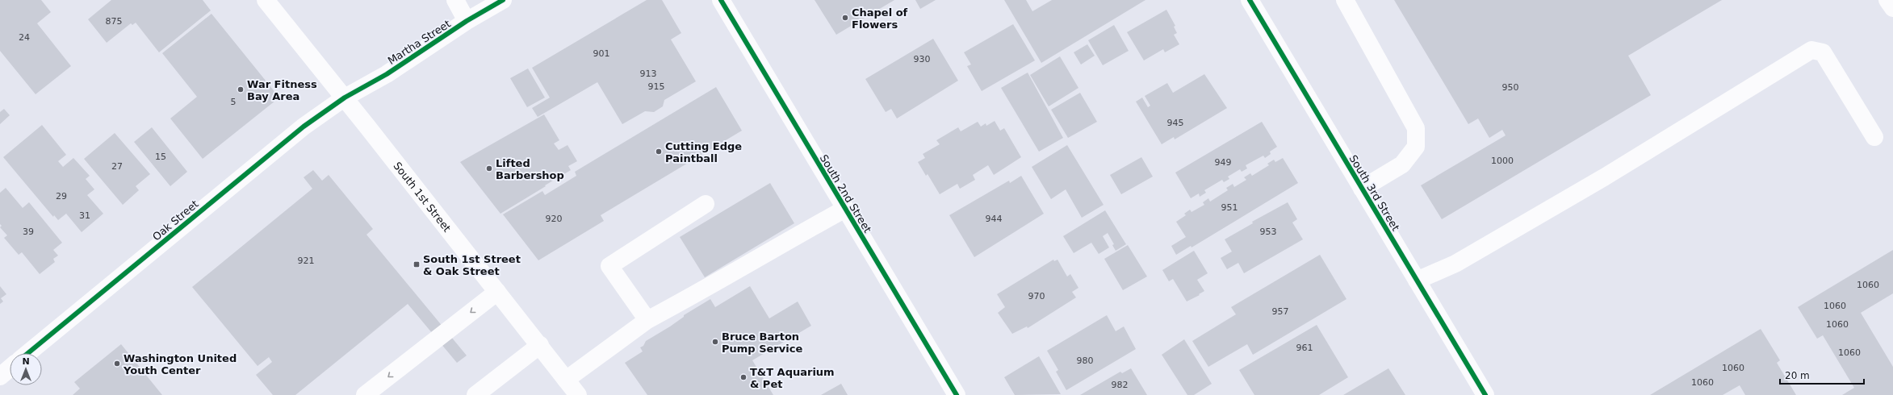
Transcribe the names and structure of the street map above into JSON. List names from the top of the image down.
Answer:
{
  "streets": {
    "street": [
      "Martha Street",
      "South 3rd Street",
      "South 2nd Street",
      "South 1st Street",
      "Oak Street"
    ]
  },
  "crossings": [
    ["Martha Street", "South 1st Street"],
    ["Martha Street", "Oak Street"],
    ["South 1st Street", "Oak Street"]
  ],
  "places": {
    "other": [
      "Chapel of Flowers",
      "War Fitness Bay Area",
      "Cutting Edge Paintball",
      "Lifted Barbershop",
      "Bruce Barton Pump Service",
      "Washington United Youth Center",
      "T&T Aquarium & Pet"
    ],
    "transit": ["South 1st Street & Oak Street"]
  },
  "house_numbers": [
    "875",
    "24",
    "901",
    "930",
    "913",
    "915",
    "950",
    "5",
    "945",
    "15",
    "1000",
    "949",
    "27",
    "29",
    "951",
    "31",
    "920",
    "944",
    "39",
    "953",
    "921",
    "1060",
    "970",
    "1060",
    "957",
    "1060",
    "961",
    "1060",
    "980",
    "1060",
    "1060",
    "982"
  ],
  "scale_bar": "20 m",
  "north": "top"
}
